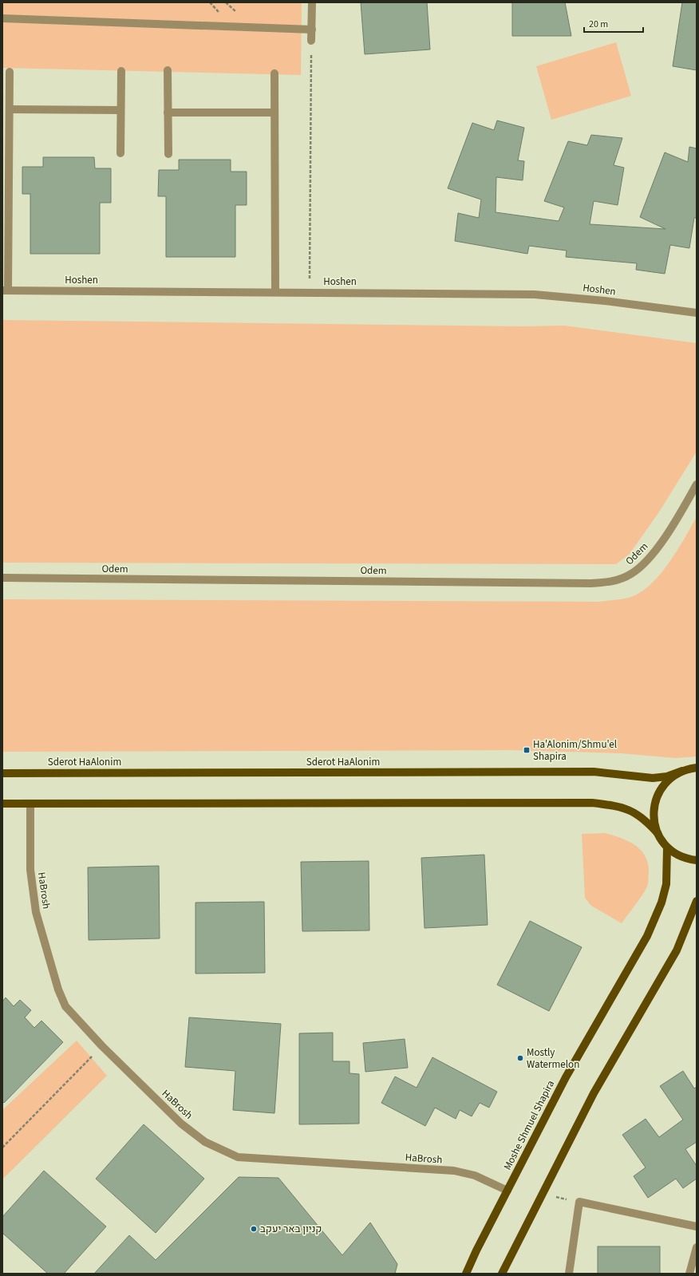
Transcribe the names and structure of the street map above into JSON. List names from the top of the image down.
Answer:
{
  "streets": {
    "main road": ["Sderot HaAlonim", "Moshe Shmuel Shapira"],
    "street": ["Hoshen", "Odem", "HaBrosh"]
  },
  "crossings": [
    ["HaBrosh", "Moshe Shmuel Shapira"]
  ],
  "places": {
    "transit": ["Ha'Alonim/Shmu'el Shapira"],
    "other": ["Mostly Watermelon", "קניון באר יעקב"]
  },
  "scale_bar": "20 m"
}
